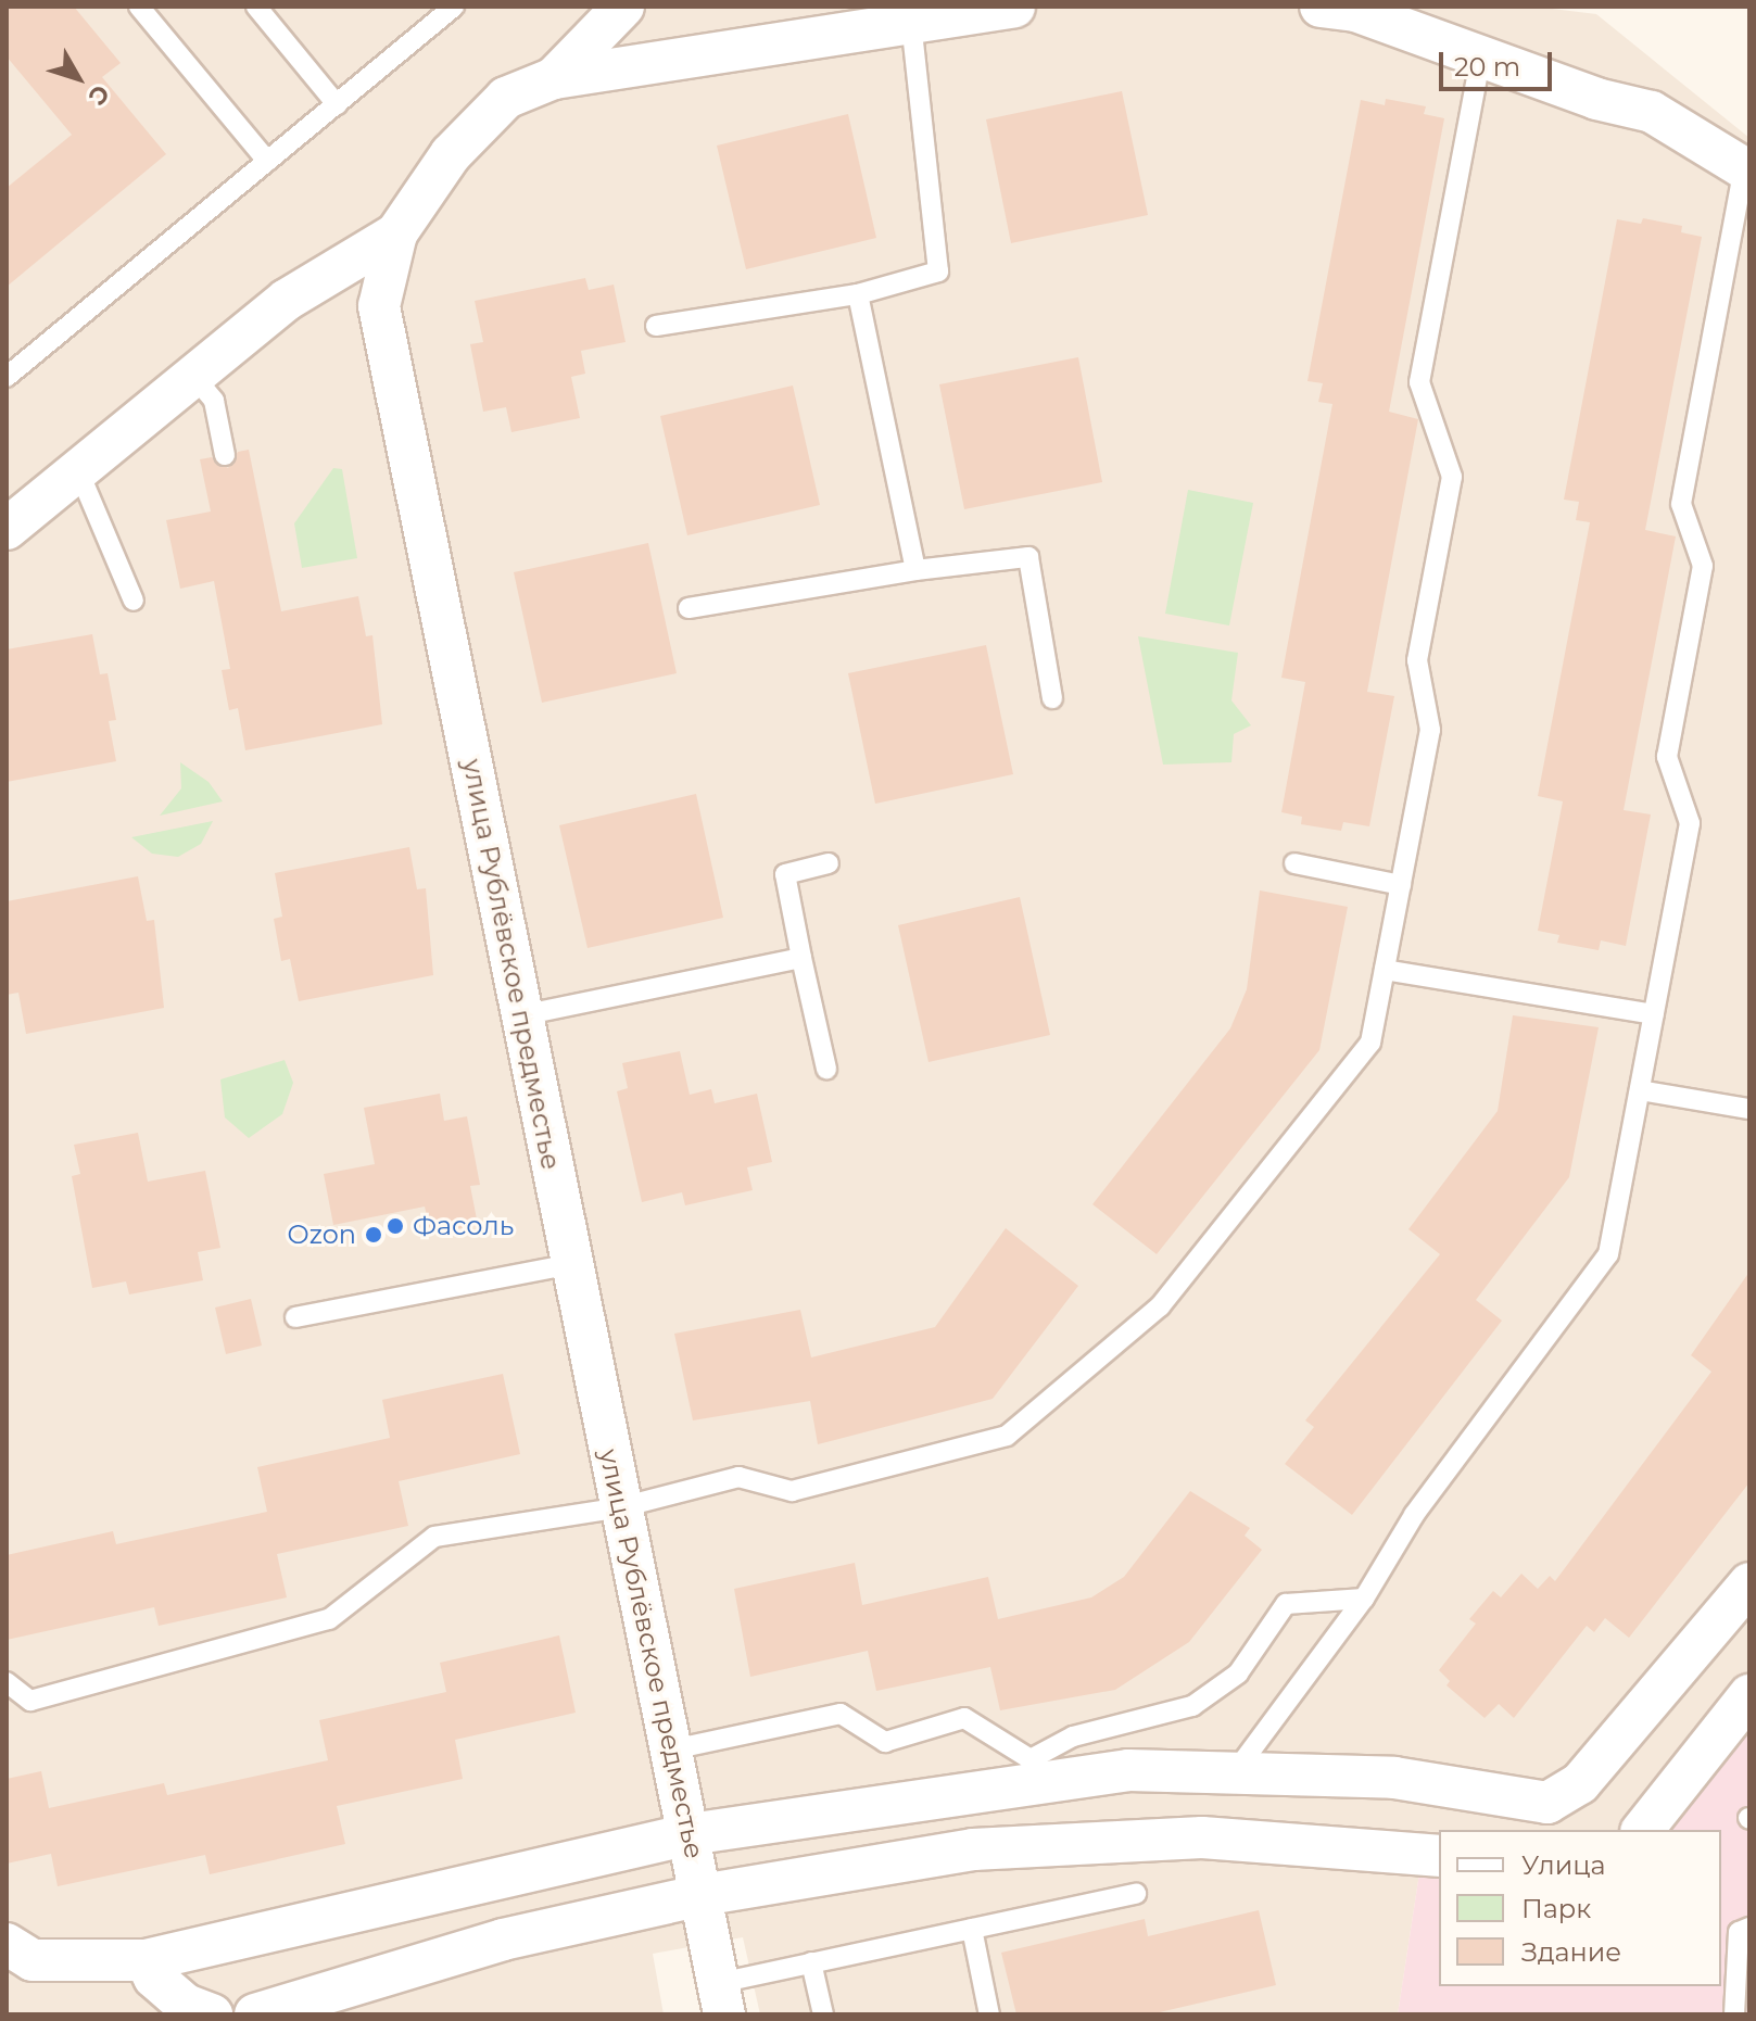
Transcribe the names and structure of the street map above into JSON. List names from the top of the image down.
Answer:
{
  "streets": {
    "street": ["улица Рублёвское предместье"]
  },
  "places": ["Фасоль", "Ozon"],
  "legend": ["Улица", "Парк", "Здание"],
  "scale_bar": "20 m",
  "north": "bottom right"
}
